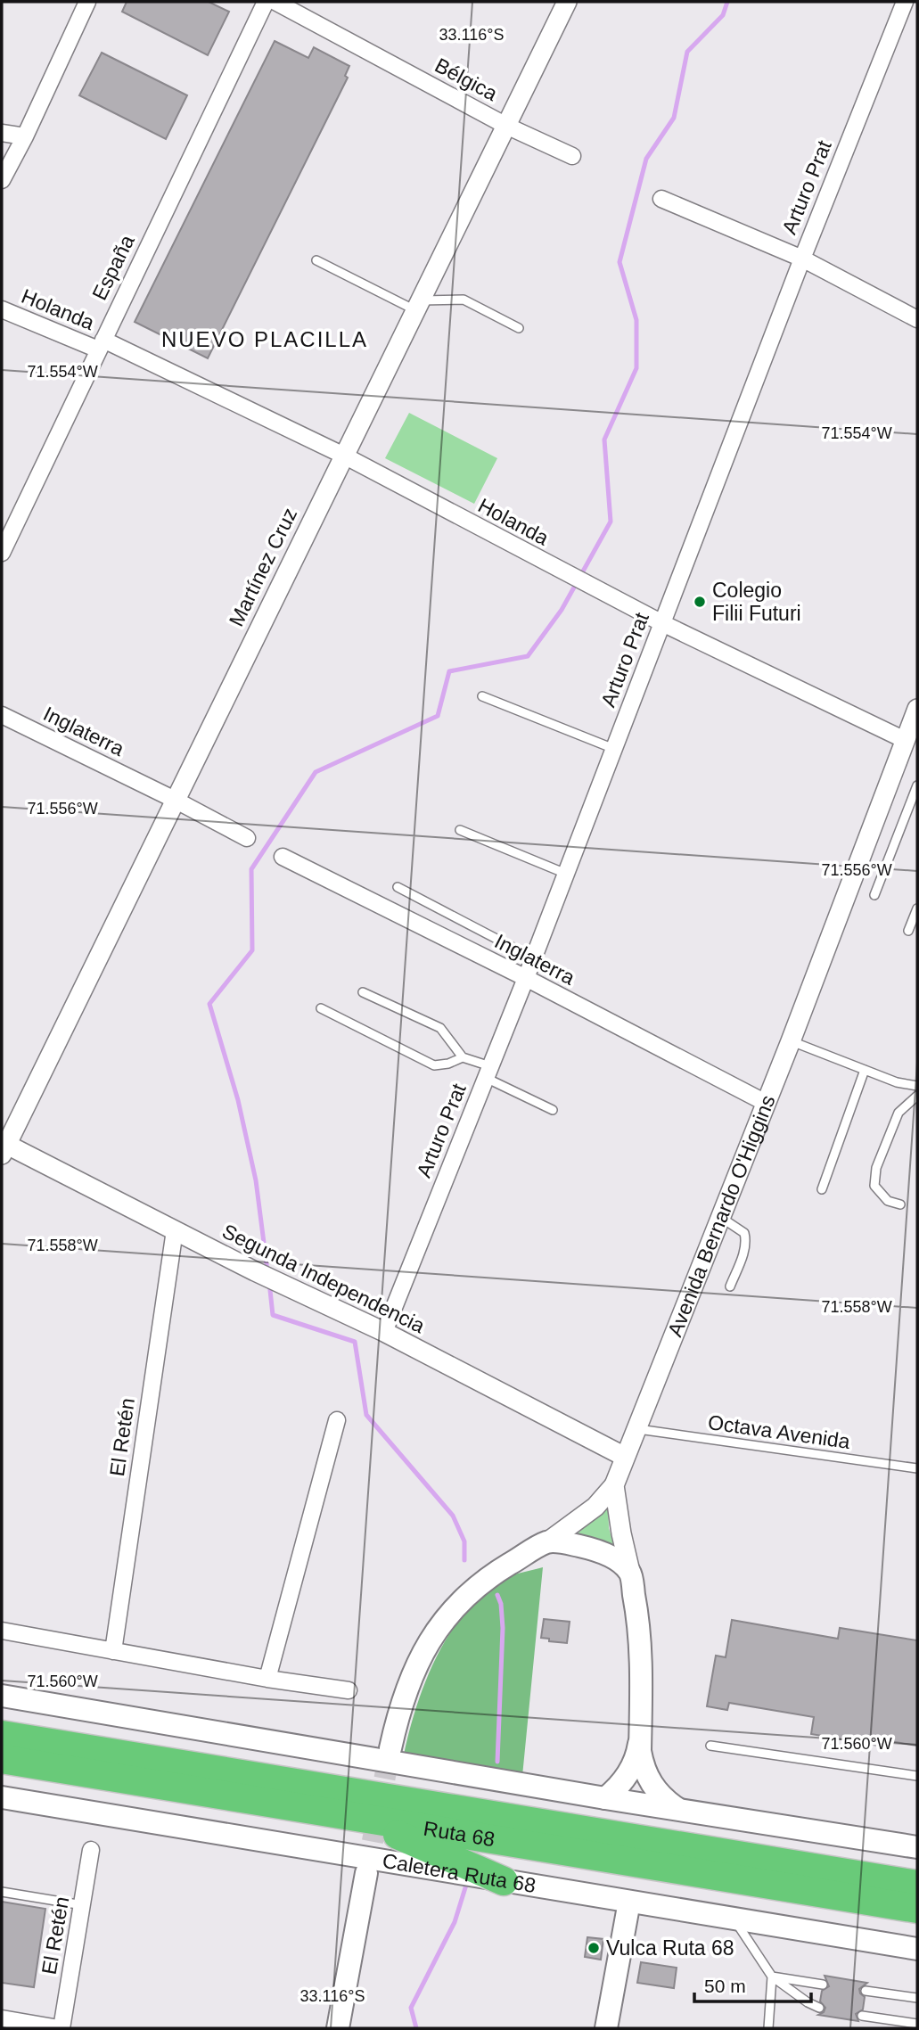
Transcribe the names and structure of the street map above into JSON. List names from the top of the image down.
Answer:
{
  "streets": {
    "highway": ["Ruta 68"],
    "main road": ["Avenida Bernardo O'Higgins", "Caletera Ruta 68"],
    "street": [
      "Bélgica",
      "Arturo Prat",
      "España",
      "Holanda",
      "Martínez Cruz",
      "Inglaterra",
      "Segunda Independencia",
      "El Retén"
    ],
    "lane": ["Octava Avenida"]
  },
  "crossings": [
    ["Bélgica", "Martínez Cruz"],
    ["Arturo Prat", "Holanda"],
    ["Arturo Prat", "Inglaterra"],
    ["Arturo Prat", "Segunda Independencia"],
    ["España", "Holanda"],
    ["Holanda", "Martínez Cruz"],
    ["Holanda", "Avenida Bernardo O'Higgins"],
    ["Martínez Cruz", "Inglaterra"],
    ["Martínez Cruz", "Segunda Independencia"],
    ["Inglaterra", "Avenida Bernardo O'Higgins"],
    ["Avenida Bernardo O'Higgins", "Segunda Independencia"],
    ["Avenida Bernardo O'Higgins", "Octava Avenida"],
    ["Segunda Independencia", "El Retén"]
  ],
  "districts": ["NUEVO PLACILLA"],
  "places": ["Colegio Filii Futuri", "Vulca Ruta 68"],
  "scale_bar": "50 m",
  "coordinates": [
    "33.116°S",
    "71.554°W",
    "71.556°W",
    "71.558°W",
    "71.560°W"
  ]
}
